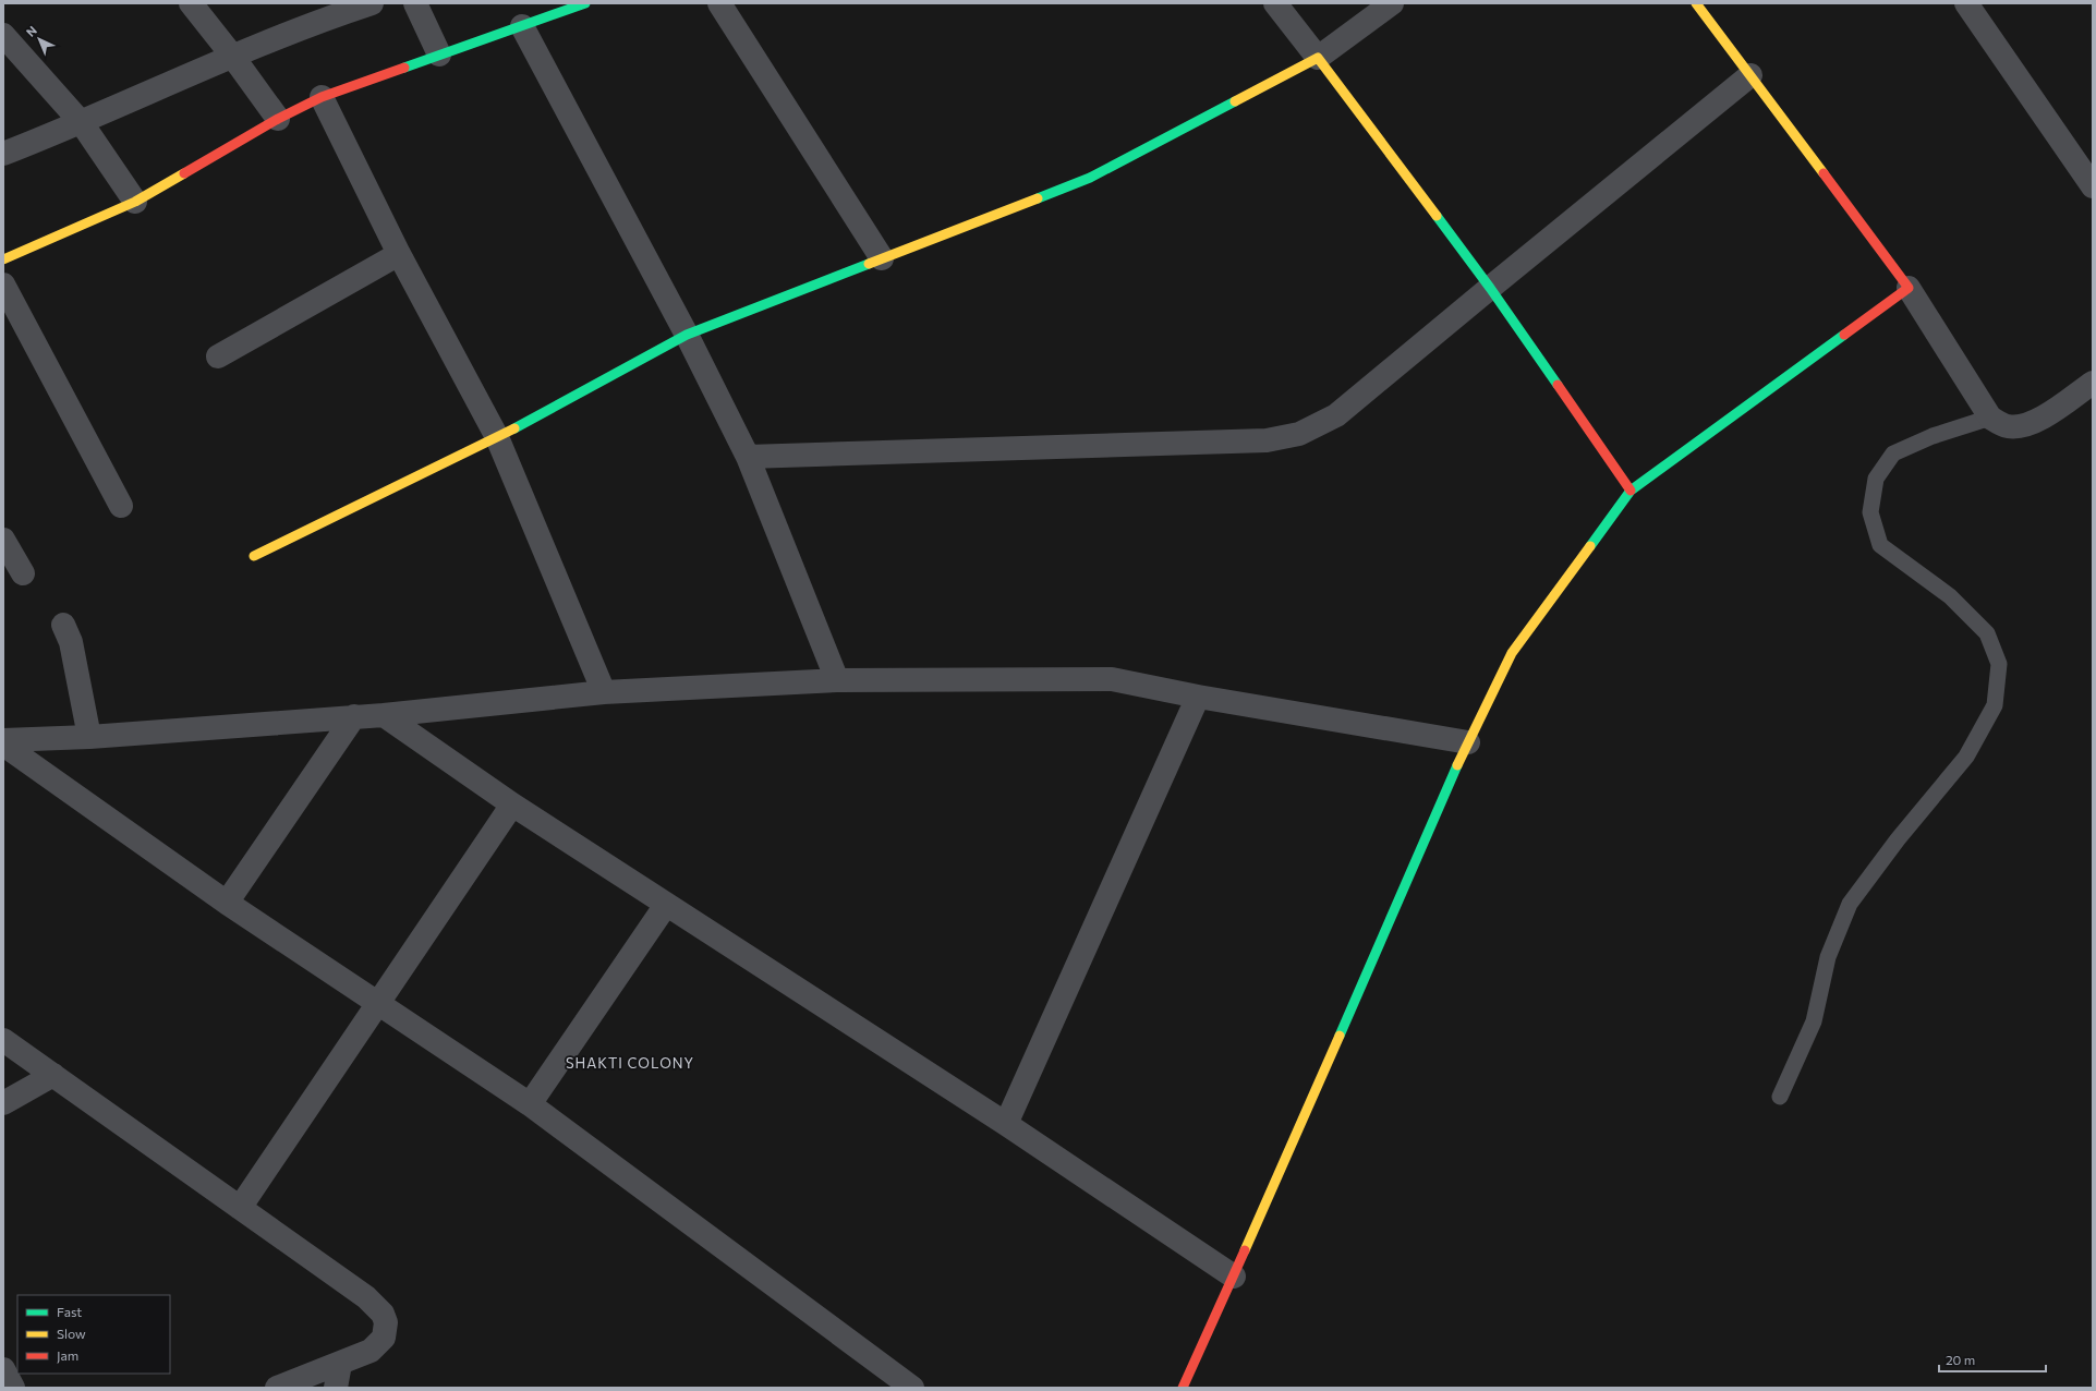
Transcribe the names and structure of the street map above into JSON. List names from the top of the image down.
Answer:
{
  "districts": ["SHAKTI COLONY"],
  "legend": ["Fast", "Slow", "Jam"],
  "scale_bar": "20 m",
  "north": "top left"
}
